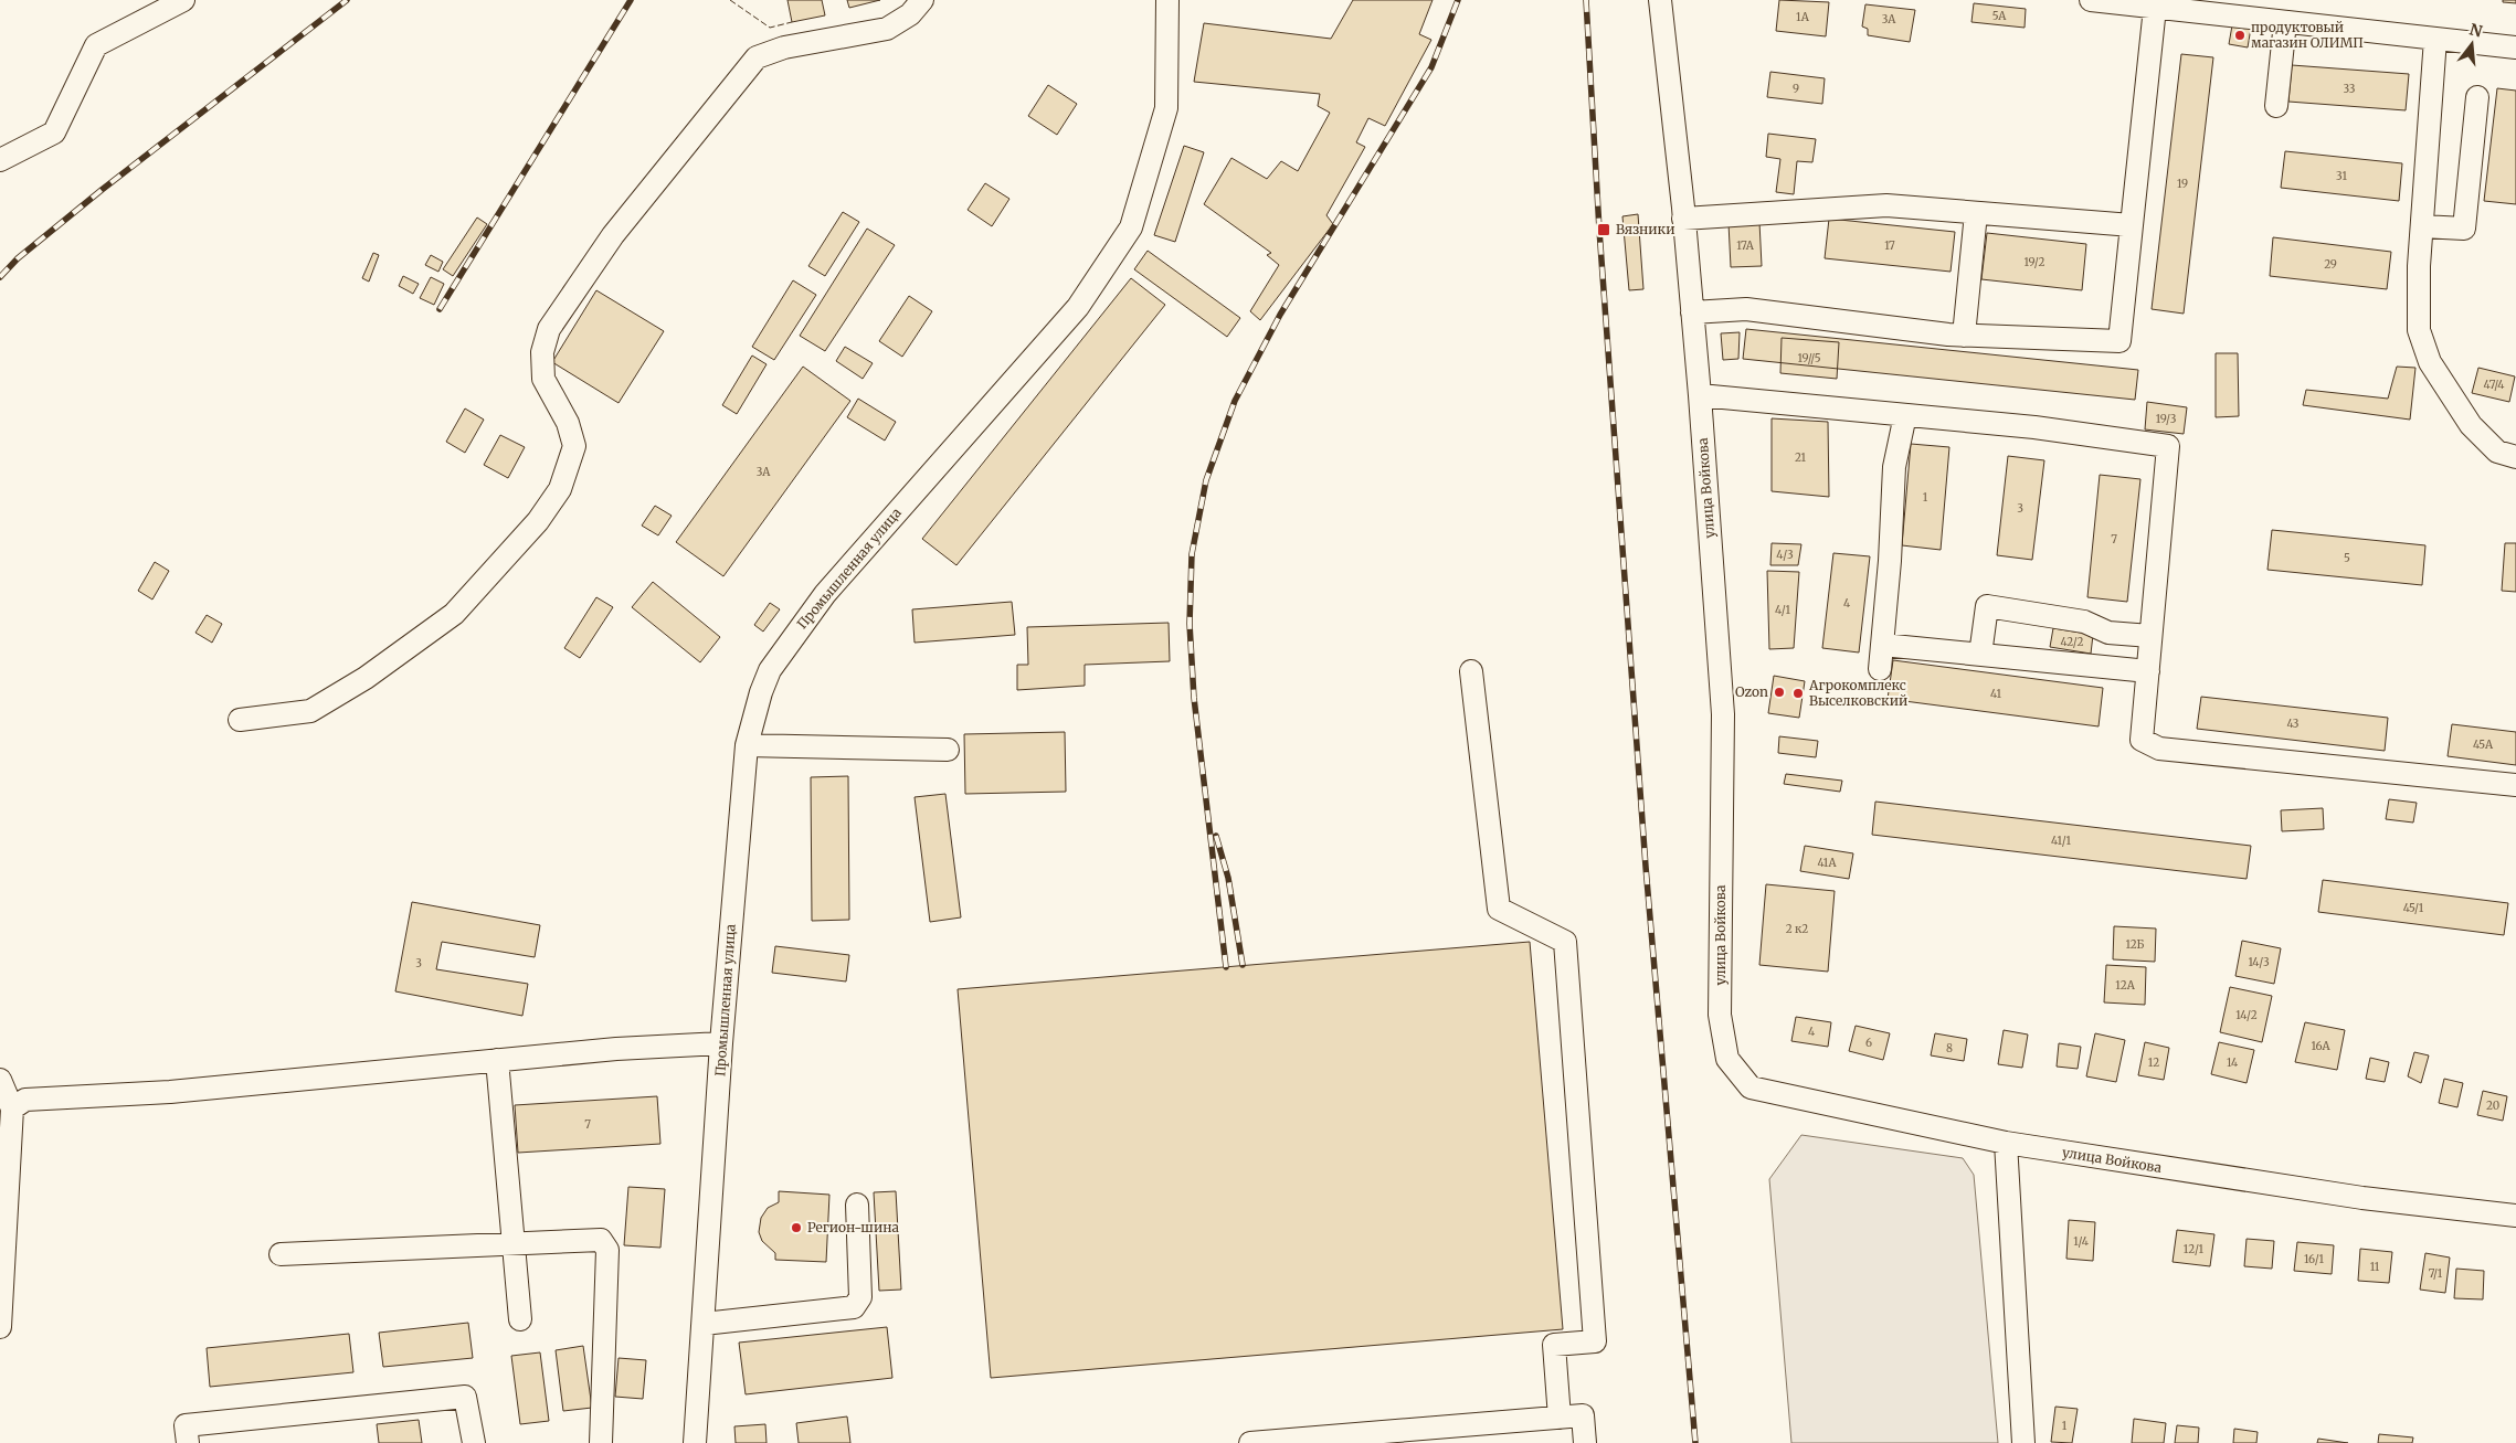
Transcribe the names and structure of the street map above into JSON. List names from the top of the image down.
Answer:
{
  "streets": {
    "street": ["улица Войкова", "Промышленная улица"]
  },
  "places": {
    "other": [
      "продуктовый магазин ОЛИМП",
      "Ozon",
      "Агрокомплекс Выселковский",
      "Регион-шина"
    ],
    "transit": ["Вязники"]
  },
  "house_numbers": [
    "5А",
    "1А",
    "3А",
    "9",
    "33",
    "31",
    "19",
    "17А",
    "17",
    "19/2",
    "29",
    "19//5",
    "47/4",
    "19/3",
    "21",
    "3А",
    "1",
    "3",
    "7",
    "4/3",
    "5",
    "4",
    "4/1",
    "42/2",
    "41",
    "43",
    "45А",
    "41/1",
    "41А",
    "45/1",
    "2 к2",
    "12Б",
    "14/3",
    "3",
    "12А",
    "14/2",
    "4",
    "6",
    "16А",
    "8",
    "12",
    "14",
    "20",
    "7",
    "1/4",
    "12/1",
    "16/1",
    "11",
    "7/1",
    "1"
  ],
  "north": "top"
}
